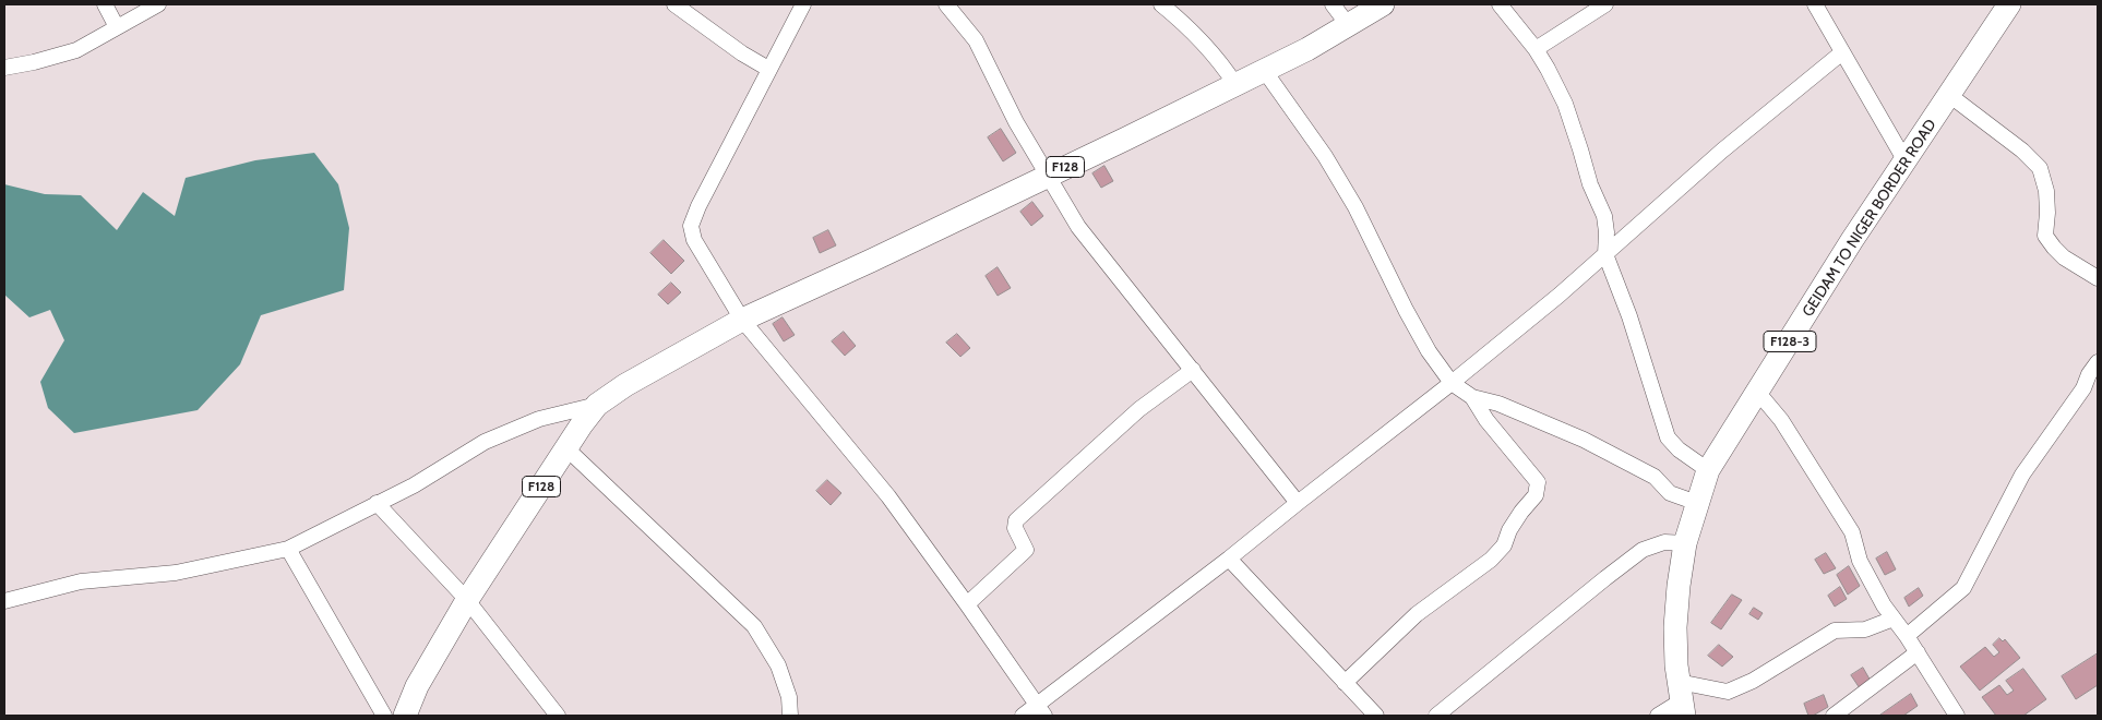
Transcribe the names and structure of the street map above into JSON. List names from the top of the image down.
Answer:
{
  "streets": {
    "main road": ["F128", "GEIDAM TO NIGER BORDER ROAD", "F128-3"]
  }
}
